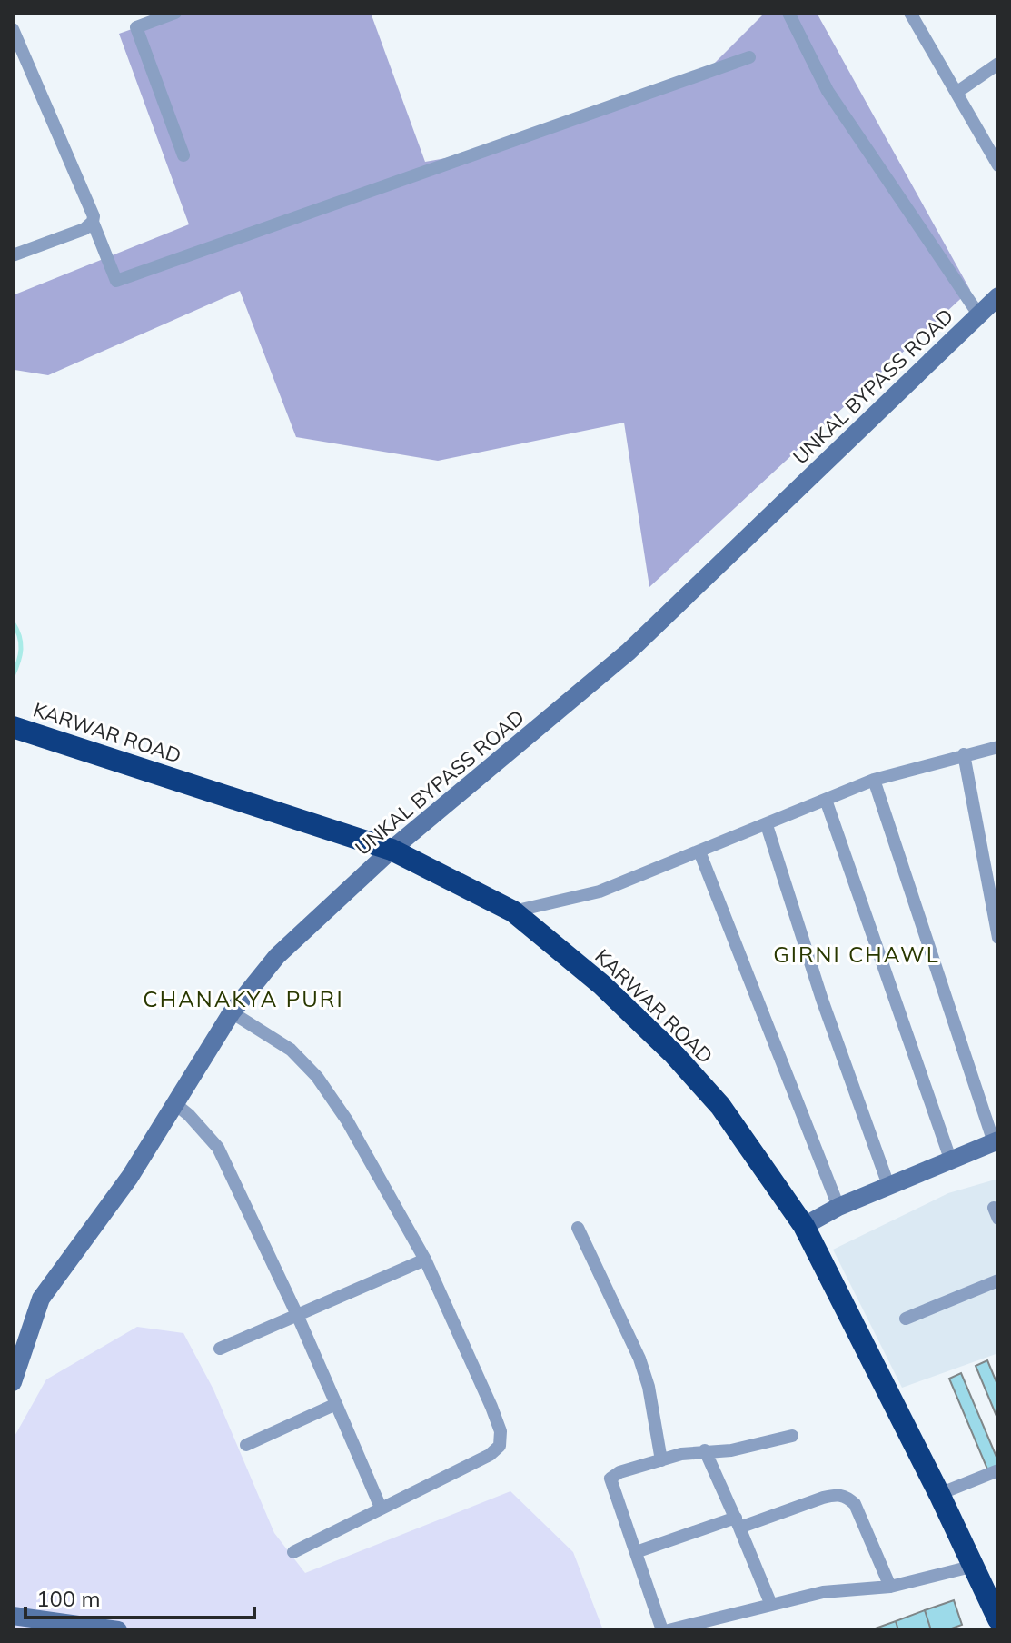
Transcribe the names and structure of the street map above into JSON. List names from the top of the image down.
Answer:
{
  "streets": {
    "highway": ["KARWAR ROAD"],
    "main road": ["UNKAL BYPASS ROAD"]
  },
  "crossings": [
    ["UNKAL BYPASS ROAD", "KARWAR ROAD"]
  ],
  "districts": ["GIRNI CHAWL", "CHANAKYA PURI"],
  "scale_bar": "100 m"
}
